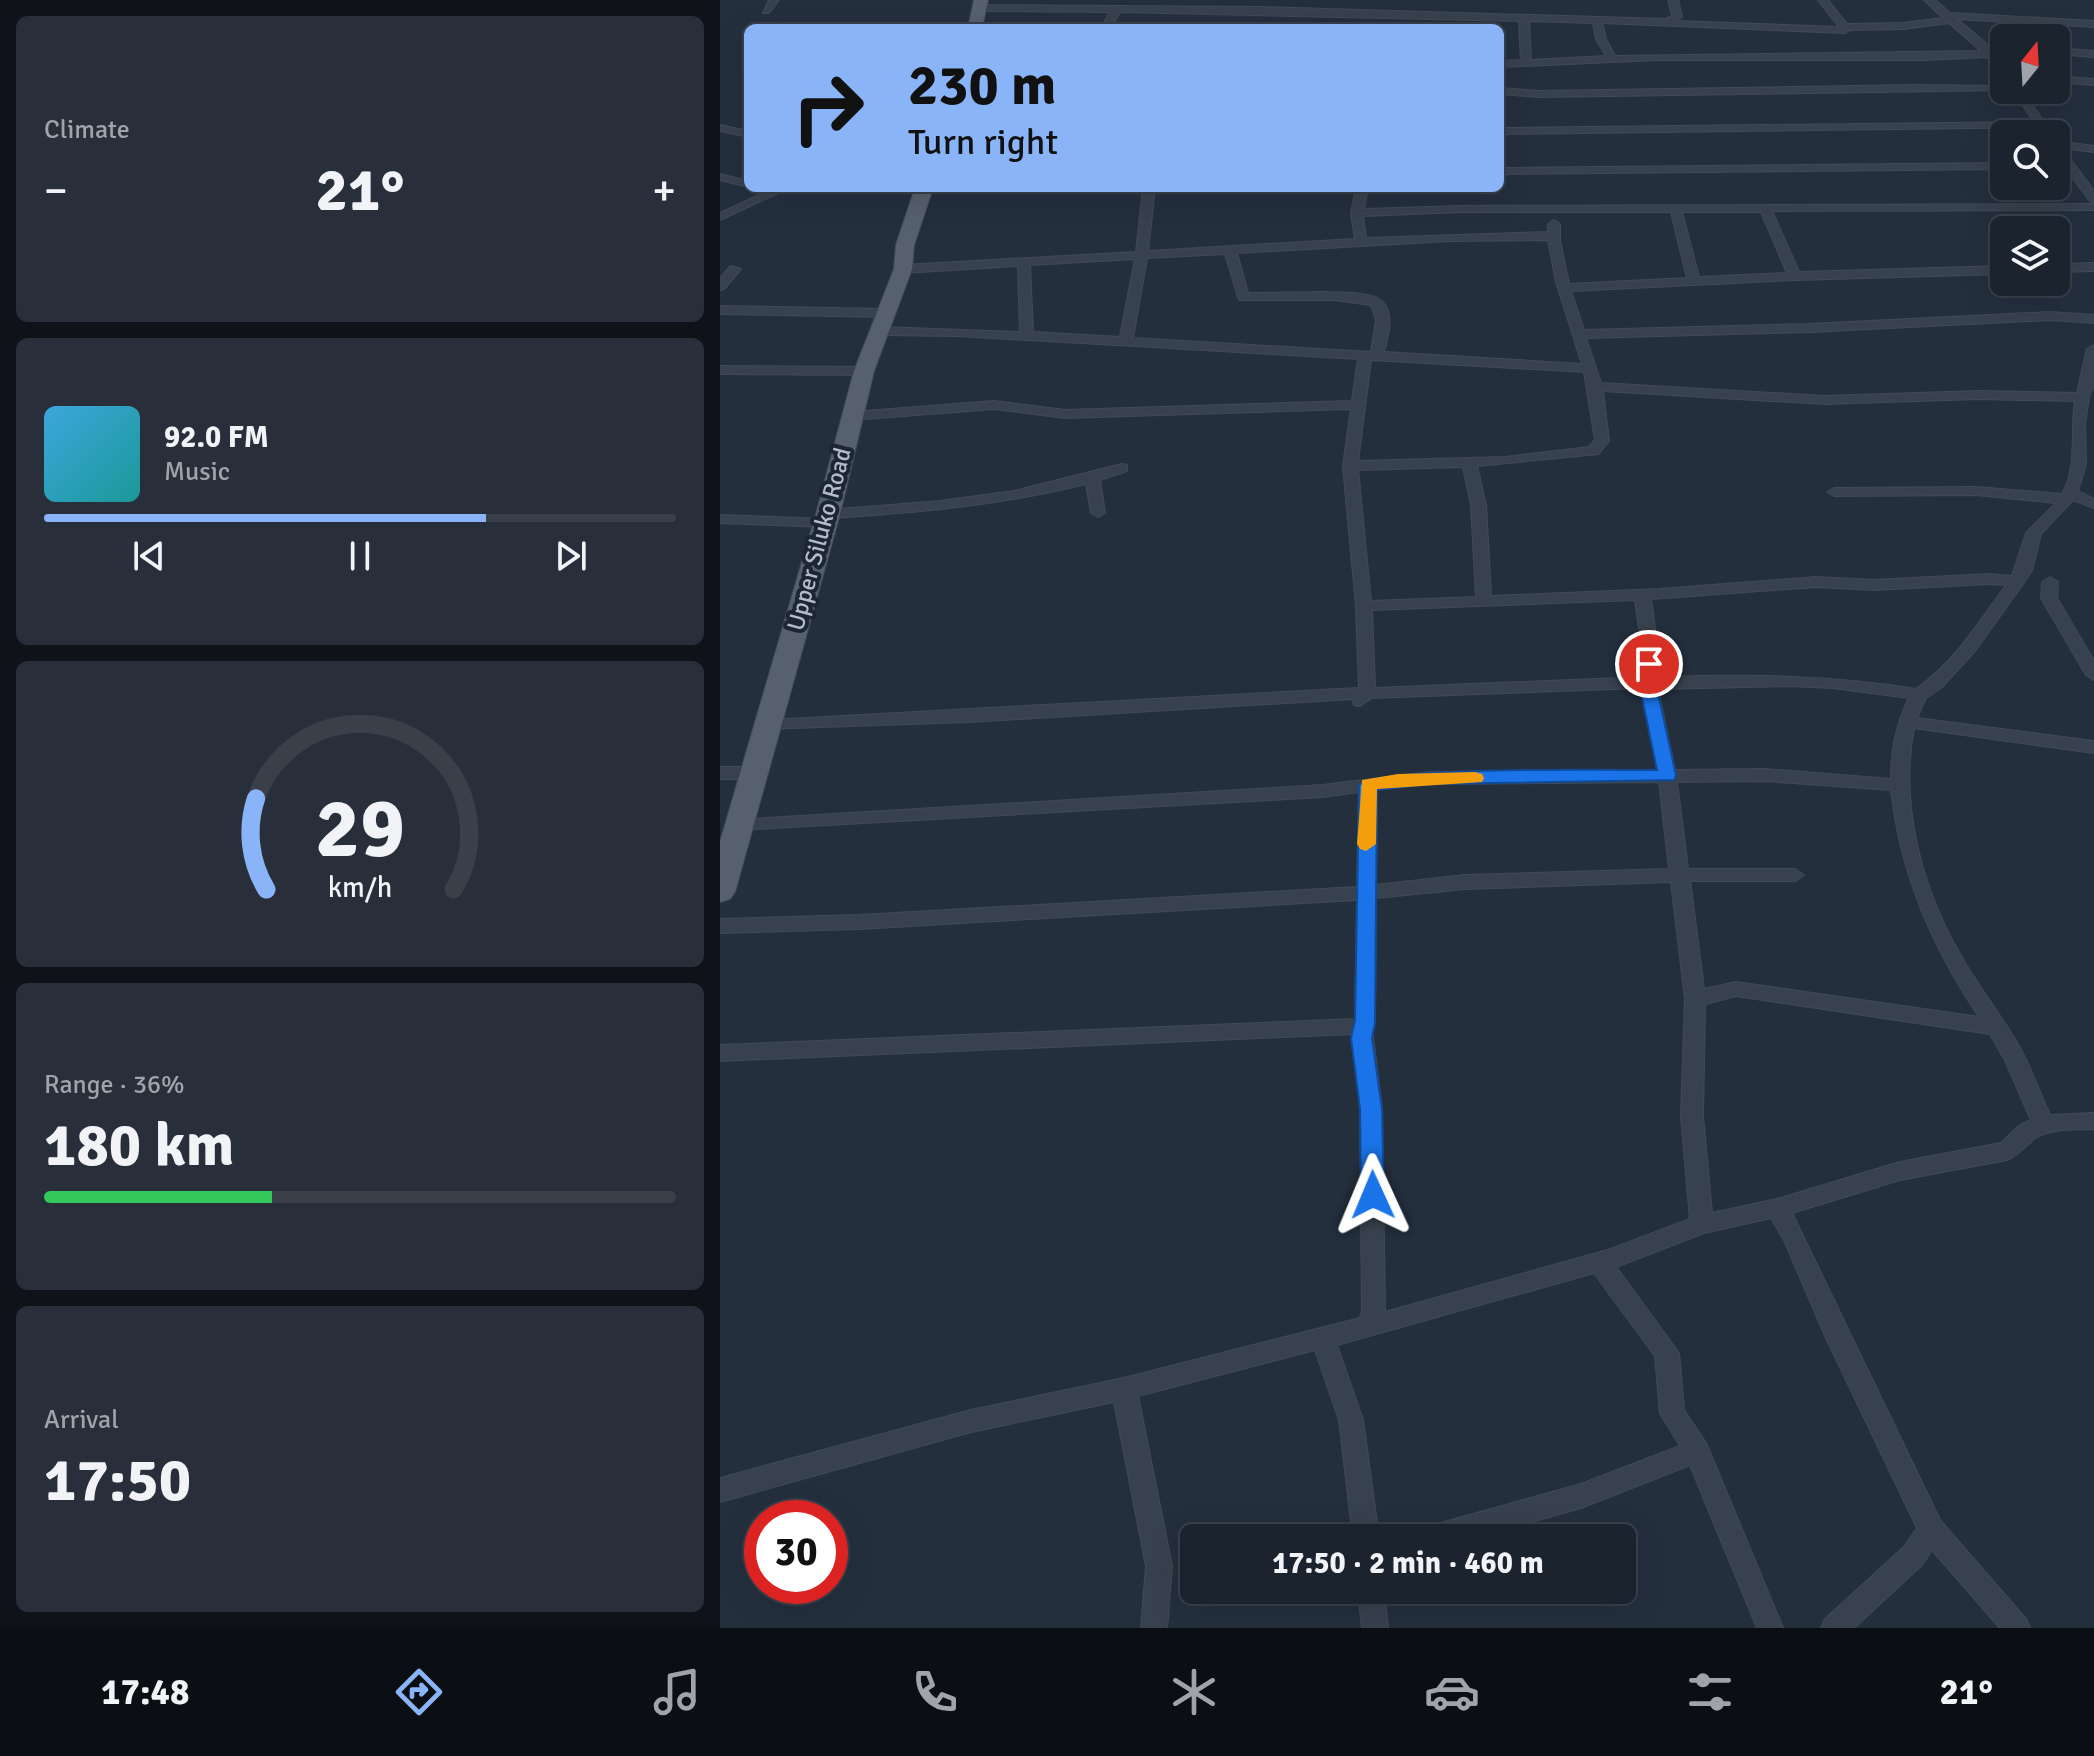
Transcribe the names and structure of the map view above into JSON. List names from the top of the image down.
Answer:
{
  "streets": {
    "main road": ["Upper Siluko Road"]
  },
  "north": "top",
  "page": {
    "tile": [
      "Climate",
      ["Range · 36%", "180 km"],
      ["Arrival", "17:50"]
    ],
    "turn": ["230 m", "Turn right"],
    "heat": ["−", "21°", "+"],
    "song": ["92.0 FM", "Music"],
    "limit": "30",
    "trip": "17:50 · 2 min · 460 m",
    "tabs": ["17:48", "21°"],
    "gauge": ["29", "km/h"]
  }
}
